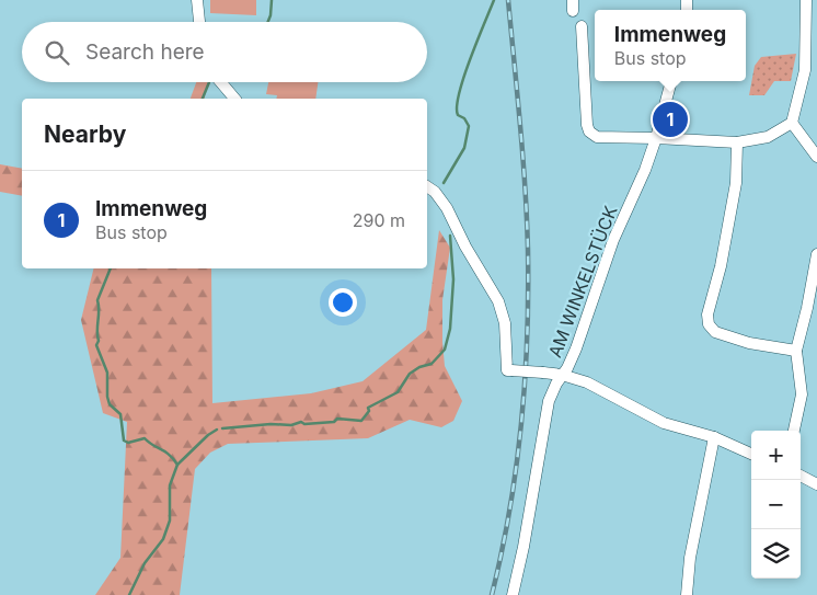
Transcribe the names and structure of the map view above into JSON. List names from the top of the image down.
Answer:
{
  "streets": {
    "street": ["AM WINKELSTÜCK"]
  },
  "page": {
    "popup": ["Immenweg", "Bus stop"],
    "search": "Search here",
    "heading": "Nearby",
    "pins": "1",
    "list": [
      {
        "mark": "1",
        "name": "Immenweg",
        "note": "Bus stop",
        "value": "290 m"
      }
    ],
    "map_buttons": ["+", "−"]
  }
}
